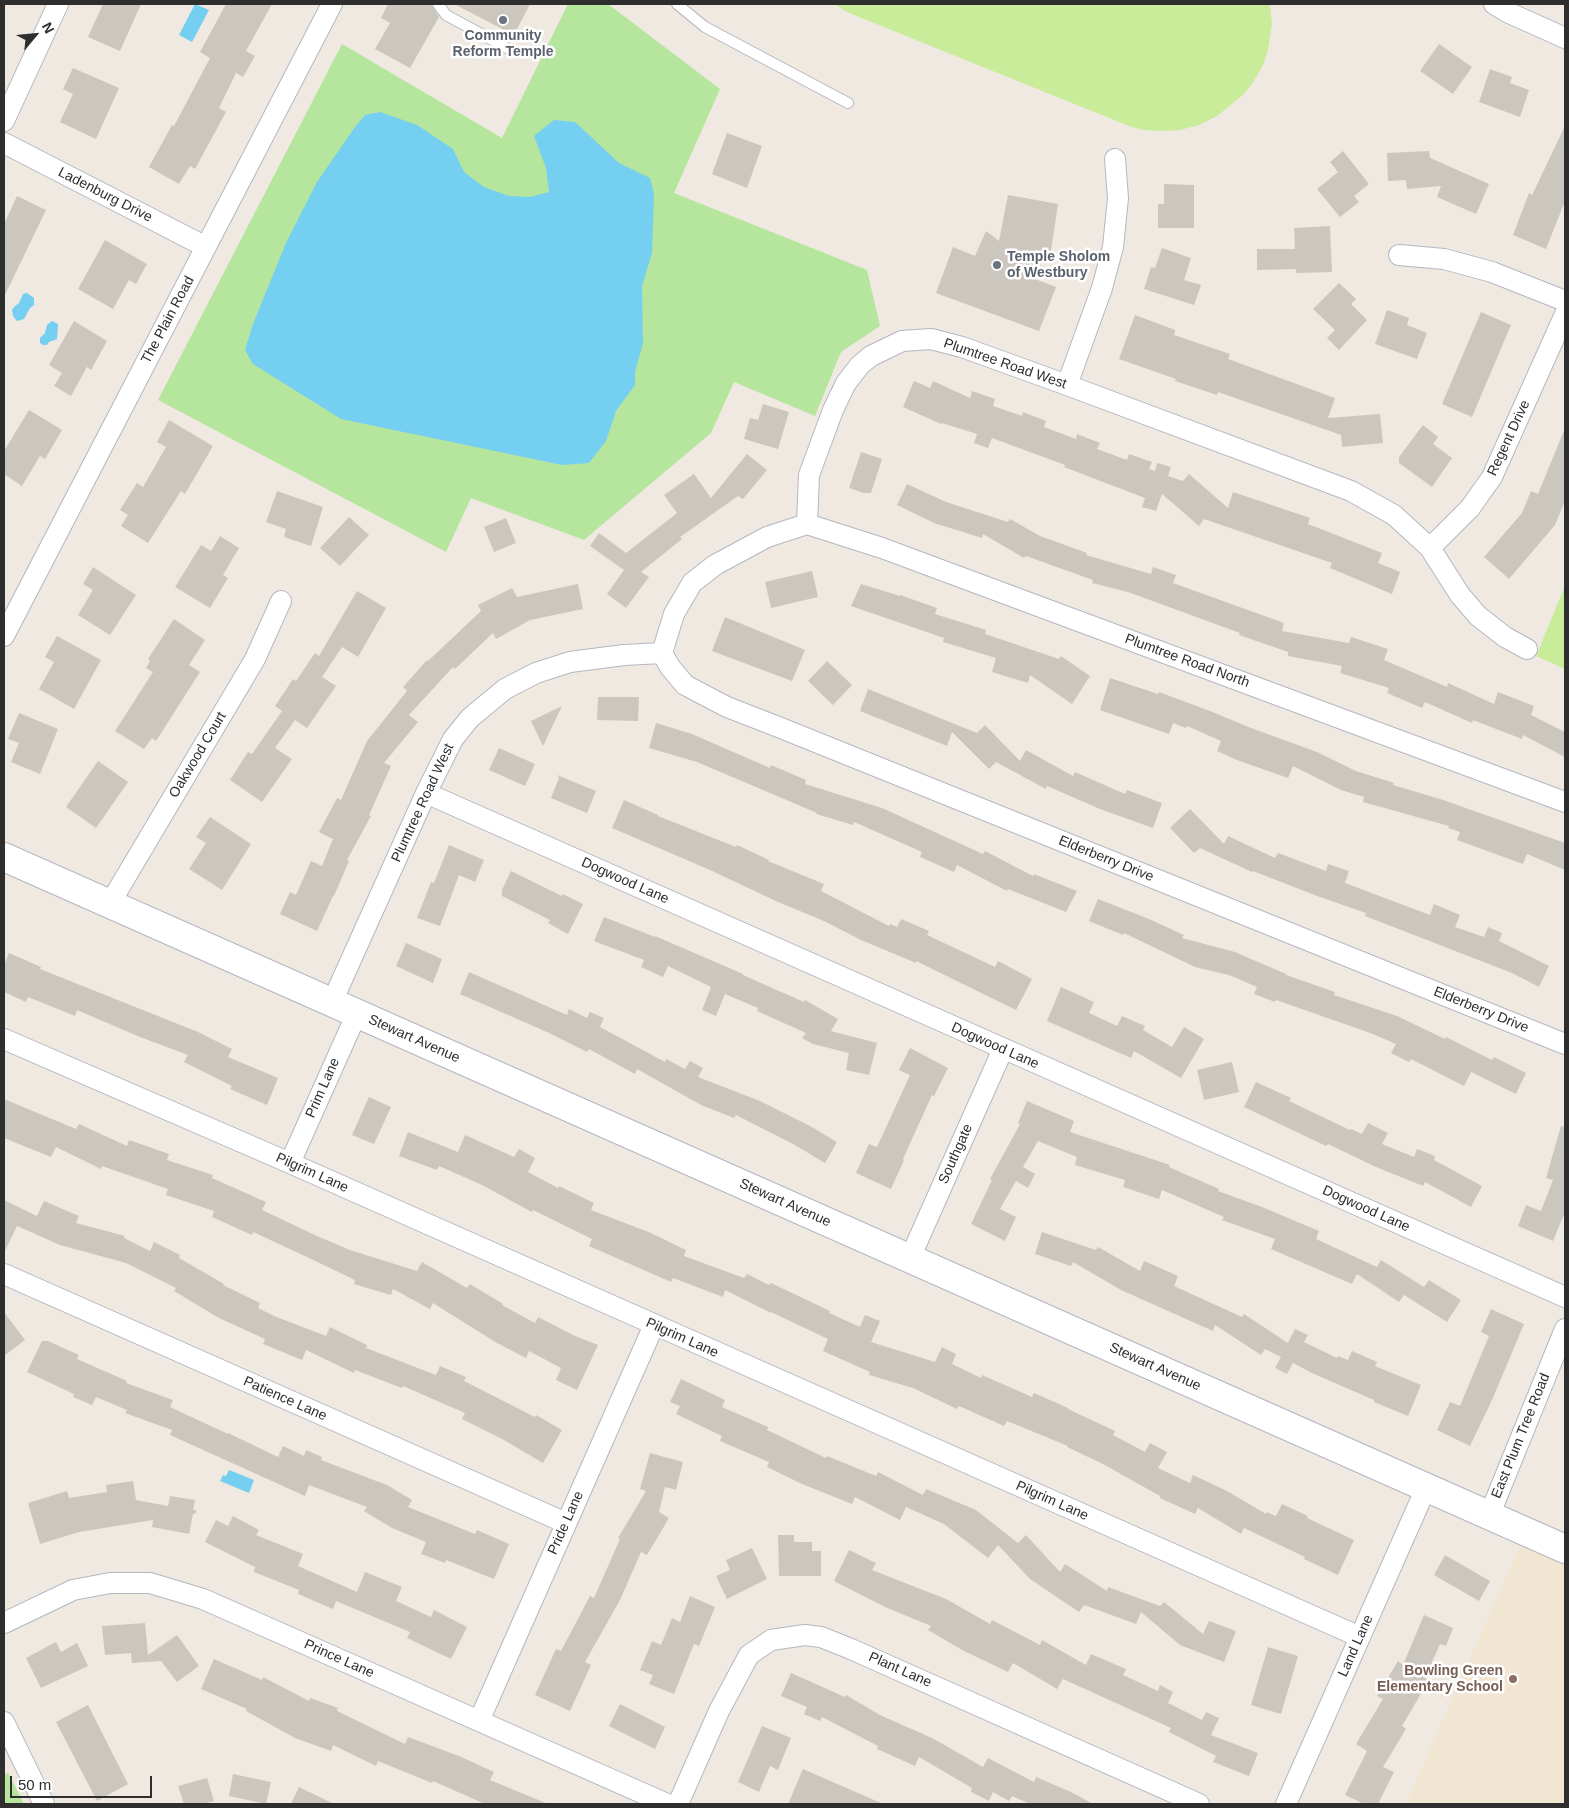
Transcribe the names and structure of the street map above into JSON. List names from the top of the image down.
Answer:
{
  "streets": {
    "street": [
      "Ladenburg Drive",
      "The Plain Road",
      "Plumtree Road West",
      "Regent Drive",
      "Plumtree Road North",
      "Oakwood Court",
      "Elderberry Drive",
      "Dogwood Lane",
      "Stewart Avenue",
      "Prim Lane",
      "Southgate",
      "Pilgrim Lane",
      "Patience Lane",
      "East Plum Tree Road",
      "Pride Lane",
      "Land Lane",
      "Prince Lane",
      "Plant Lane"
    ]
  },
  "crossings": [
    ["Ladenburg Drive", "The Plain Road"],
    ["Plumtree Road West", "Regent Drive"],
    ["Plumtree Road West", "Plumtree Road North"],
    ["Plumtree Road West", "Elderberry Drive"],
    ["Plumtree Road West", "Dogwood Lane"],
    ["Plumtree Road West", "Stewart Avenue"],
    ["Oakwood Court", "Stewart Avenue"],
    ["Dogwood Lane", "Southgate"],
    ["Stewart Avenue", "Prim Lane"],
    ["Stewart Avenue", "Southgate"],
    ["Stewart Avenue", "East Plum Tree Road"],
    ["Stewart Avenue", "Land Lane"],
    ["Prim Lane", "Pilgrim Lane"],
    ["Pilgrim Lane", "Pride Lane"],
    ["Pilgrim Lane", "Land Lane"],
    ["Patience Lane", "Pride Lane"],
    ["Pride Lane", "Prince Lane"]
  ],
  "places": ["Community Reform Temple", "Temple Sholom of Westbury", "Bowling Green Elementary School"],
  "scale_bar": "50 m",
  "north": "top right"
}
